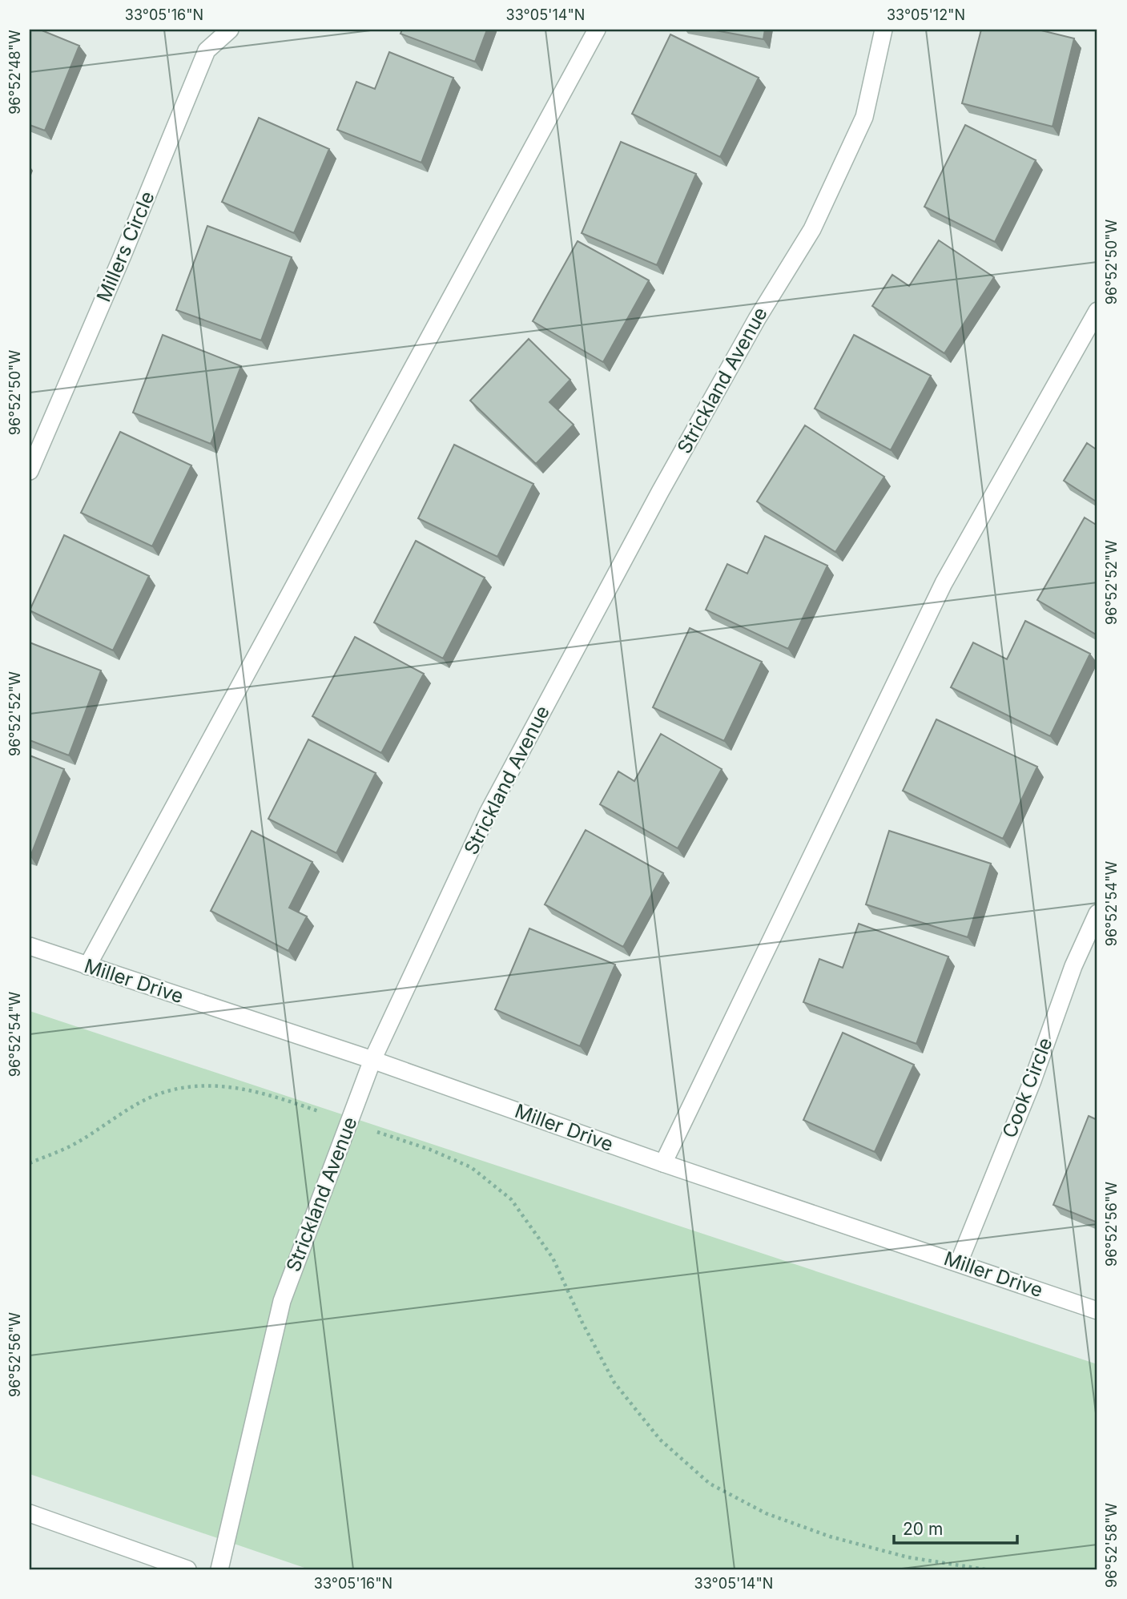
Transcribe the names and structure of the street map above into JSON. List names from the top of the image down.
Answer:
{
  "streets": {
    "street": [
      "Millers Circle",
      "Strickland Avenue",
      "Miller Drive",
      "Cook Circle"
    ]
  },
  "crossings": [
    ["Strickland Avenue", "Miller Drive"],
    ["Miller Drive", "Cook Circle"]
  ],
  "scale_bar": "20 m",
  "coordinates": [
    "33°05'16\"N",
    "33°05'14\"N",
    "33°05'12\"N",
    "96°52'48\"W",
    "96°52'50\"W",
    "96°52'52\"W",
    "96°52'54\"W",
    "96°52'56\"W",
    "96°52'58\"W"
  ]
}
